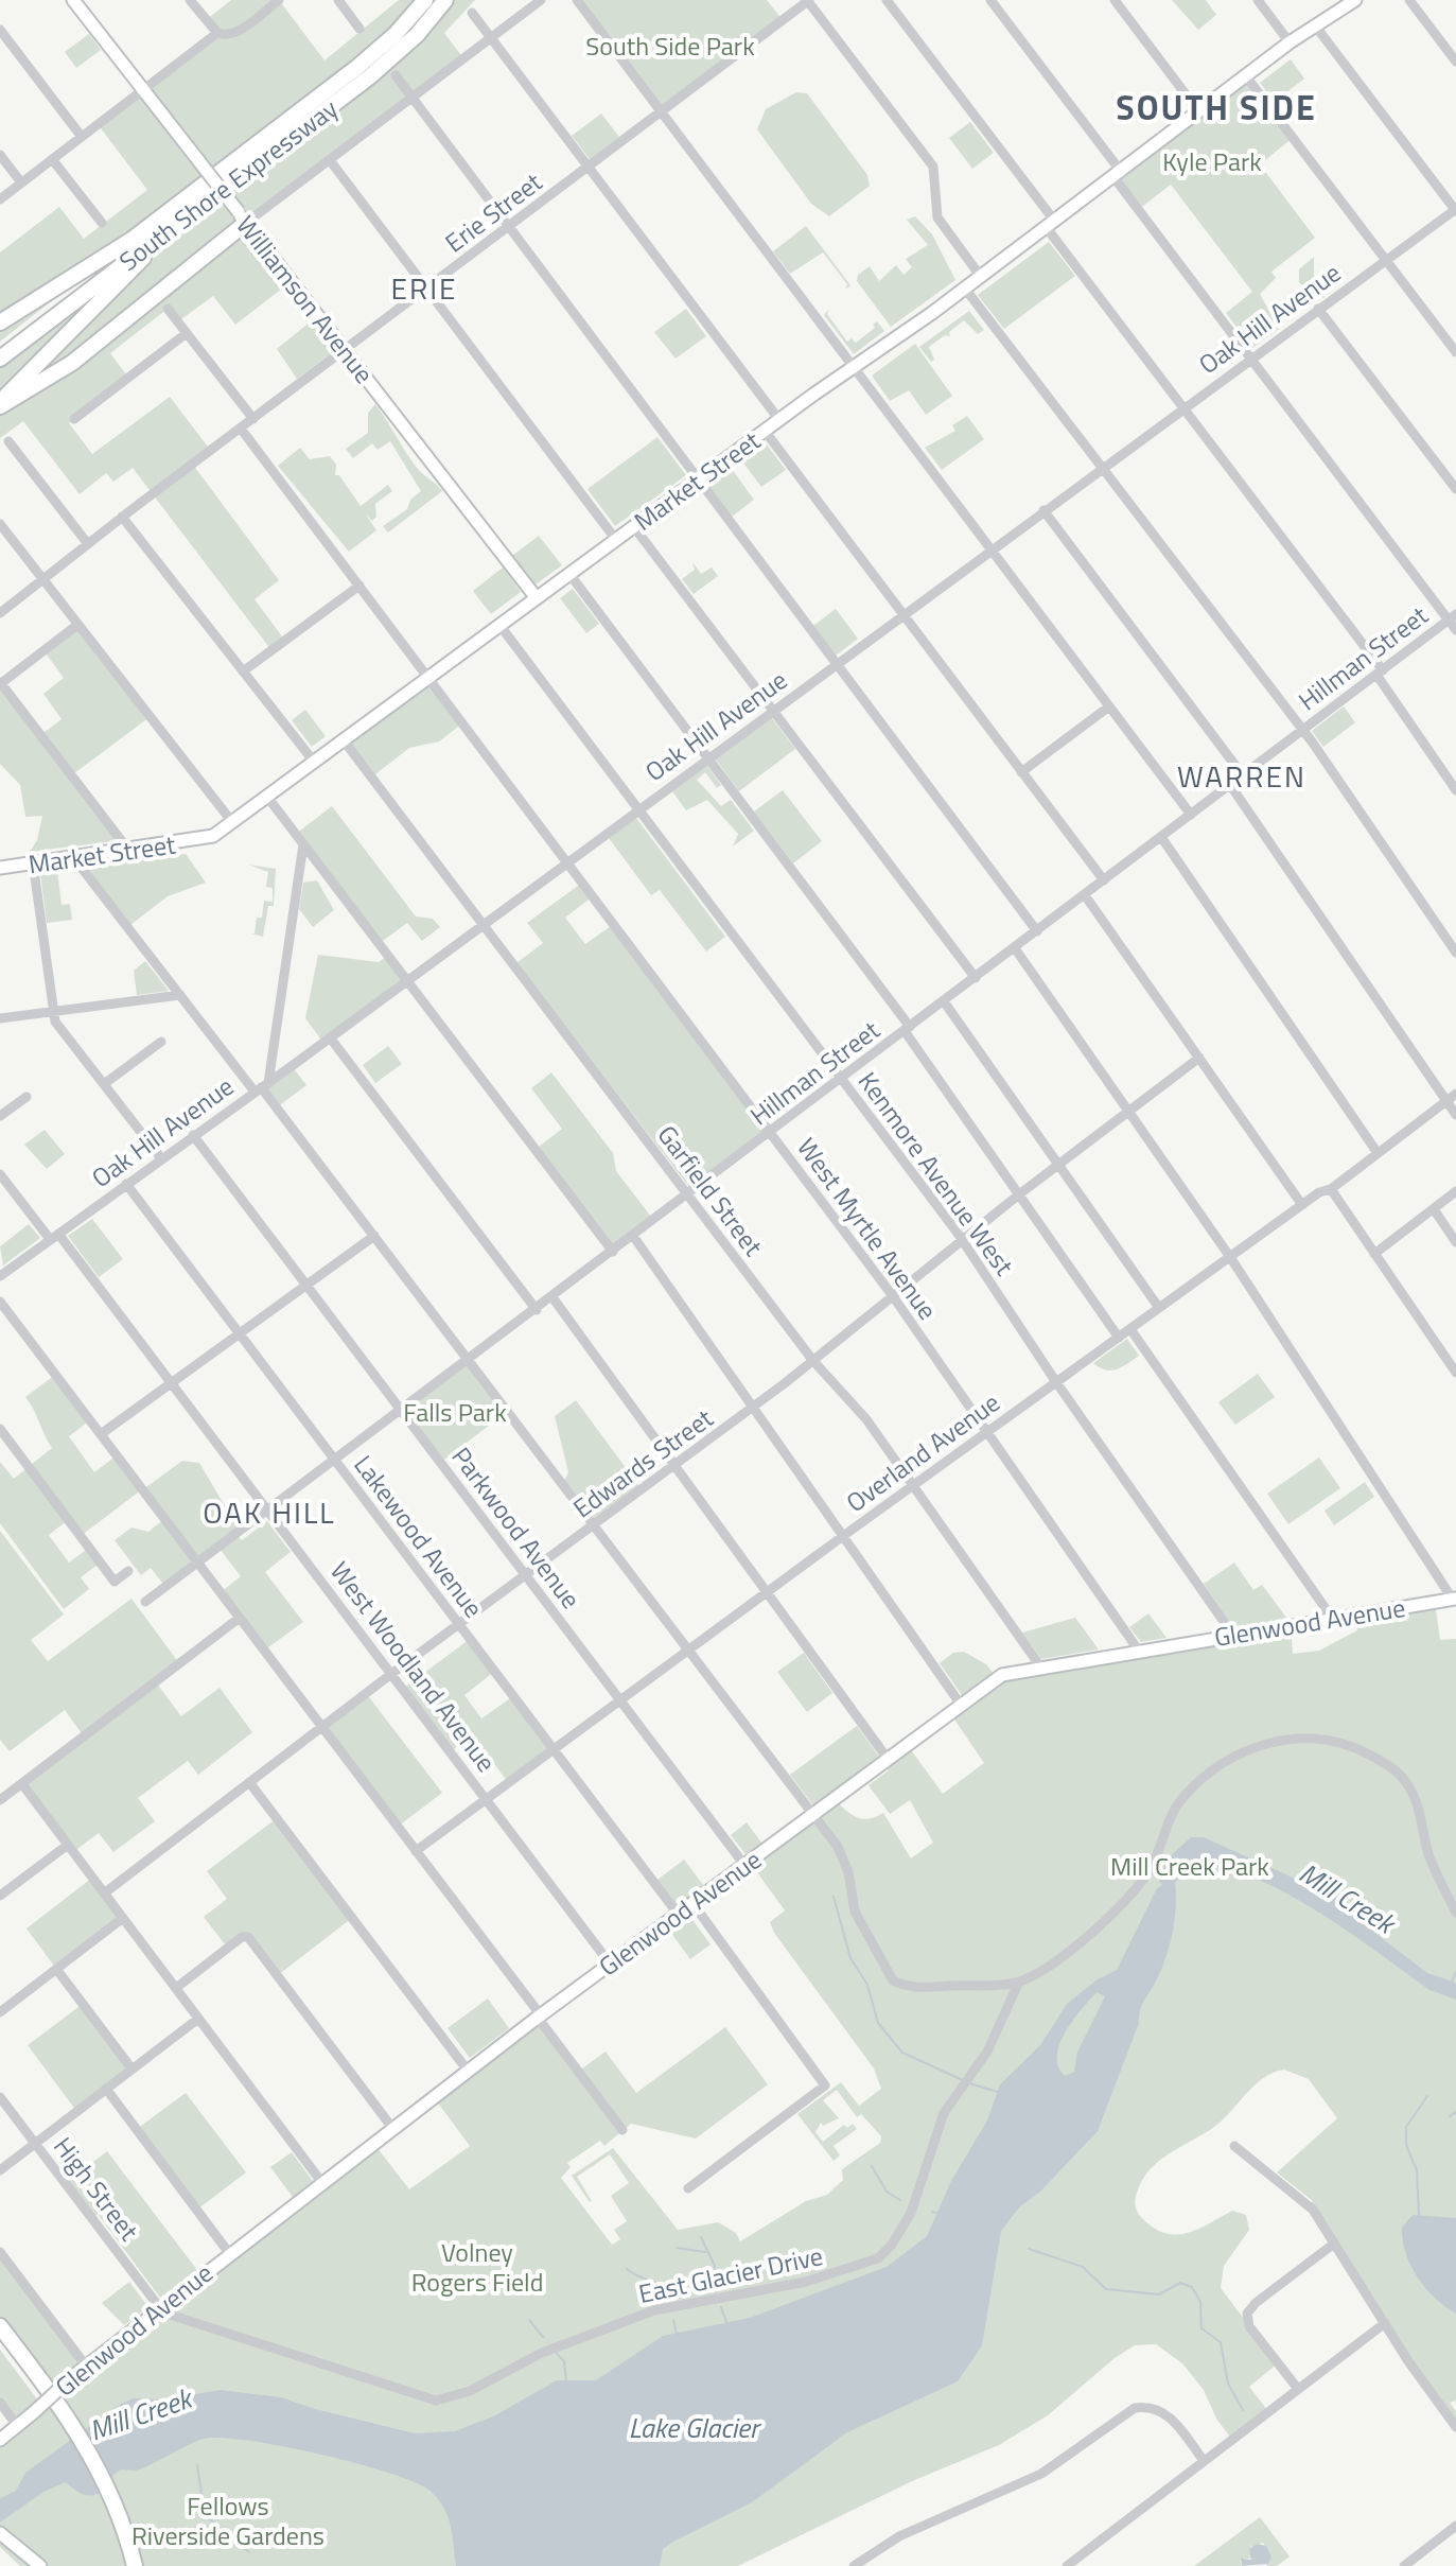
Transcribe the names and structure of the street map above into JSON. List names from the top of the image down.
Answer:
{
  "streets": {
    "highway": ["South Shore Expressway"],
    "main road": ["Williamson Avenue", "Market Street", "Glenwood Avenue"],
    "street": [
      "Erie Street",
      "Oak Hill Avenue",
      "Hillman Street",
      "Kenmore Avenue West",
      "Garfield Street",
      "West Myrtle Avenue",
      "Overland Avenue",
      "Edwards Street",
      "Parkwood Avenue",
      "Lakewood Avenue",
      "West Woodland Avenue",
      "High Street",
      "East Glacier Drive"
    ]
  },
  "crossings": [
    ["Erie Street", "Williamson Avenue"],
    ["Erie Street", "West Myrtle Avenue"],
    ["Williamson Avenue", "Market Street"],
    ["Oak Hill Avenue", "Kenmore Avenue West"],
    ["Oak Hill Avenue", "Garfield Street"],
    ["Oak Hill Avenue", "West Myrtle Avenue"],
    ["Oak Hill Avenue", "Parkwood Avenue"],
    ["Oak Hill Avenue", "Lakewood Avenue"],
    ["Oak Hill Avenue", "West Woodland Avenue"],
    ["Market Street", "Kenmore Avenue West"],
    ["Market Street", "Garfield Street"],
    ["Market Street", "West Myrtle Avenue"],
    ["Hillman Street", "Kenmore Avenue West"],
    ["Hillman Street", "Garfield Street"],
    ["Hillman Street", "West Myrtle Avenue"],
    ["Hillman Street", "Parkwood Avenue"],
    ["Hillman Street", "Lakewood Avenue"],
    ["Hillman Street", "West Woodland Avenue"],
    ["Kenmore Avenue West", "Overland Avenue"],
    ["Kenmore Avenue West", "Edwards Street"],
    ["Kenmore Avenue West", "Glenwood Avenue"],
    ["Garfield Street", "Overland Avenue"],
    ["Garfield Street", "Edwards Street"],
    ["Garfield Street", "Glenwood Avenue"],
    ["West Myrtle Avenue", "Overland Avenue"],
    ["West Myrtle Avenue", "Edwards Street"],
    ["West Myrtle Avenue", "Glenwood Avenue"],
    ["Overland Avenue", "Parkwood Avenue"],
    ["Overland Avenue", "Lakewood Avenue"],
    ["Overland Avenue", "West Woodland Avenue"],
    ["Edwards Street", "Parkwood Avenue"],
    ["Edwards Street", "Lakewood Avenue"],
    ["Edwards Street", "West Woodland Avenue"],
    ["Parkwood Avenue", "Glenwood Avenue"],
    ["Lakewood Avenue", "Glenwood Avenue"],
    ["Glenwood Avenue", "West Woodland Avenue"],
    ["Glenwood Avenue", "High Street"],
    ["Glenwood Avenue", "East Glacier Drive"],
    ["High Street", "East Glacier Drive"]
  ],
  "districts": [
    "SOUTH SIDE",
    "ERIE",
    "WARREN",
    "OAK HILL"
  ],
  "water": ["Mill Creek", "Lake Glacier"],
  "parks": [
    "South Side Park",
    "Kyle Park",
    "Falls Park",
    "Mill Creek Park",
    "Volney Rogers Field",
    "Fellows Riverside Gardens"
  ]
}
